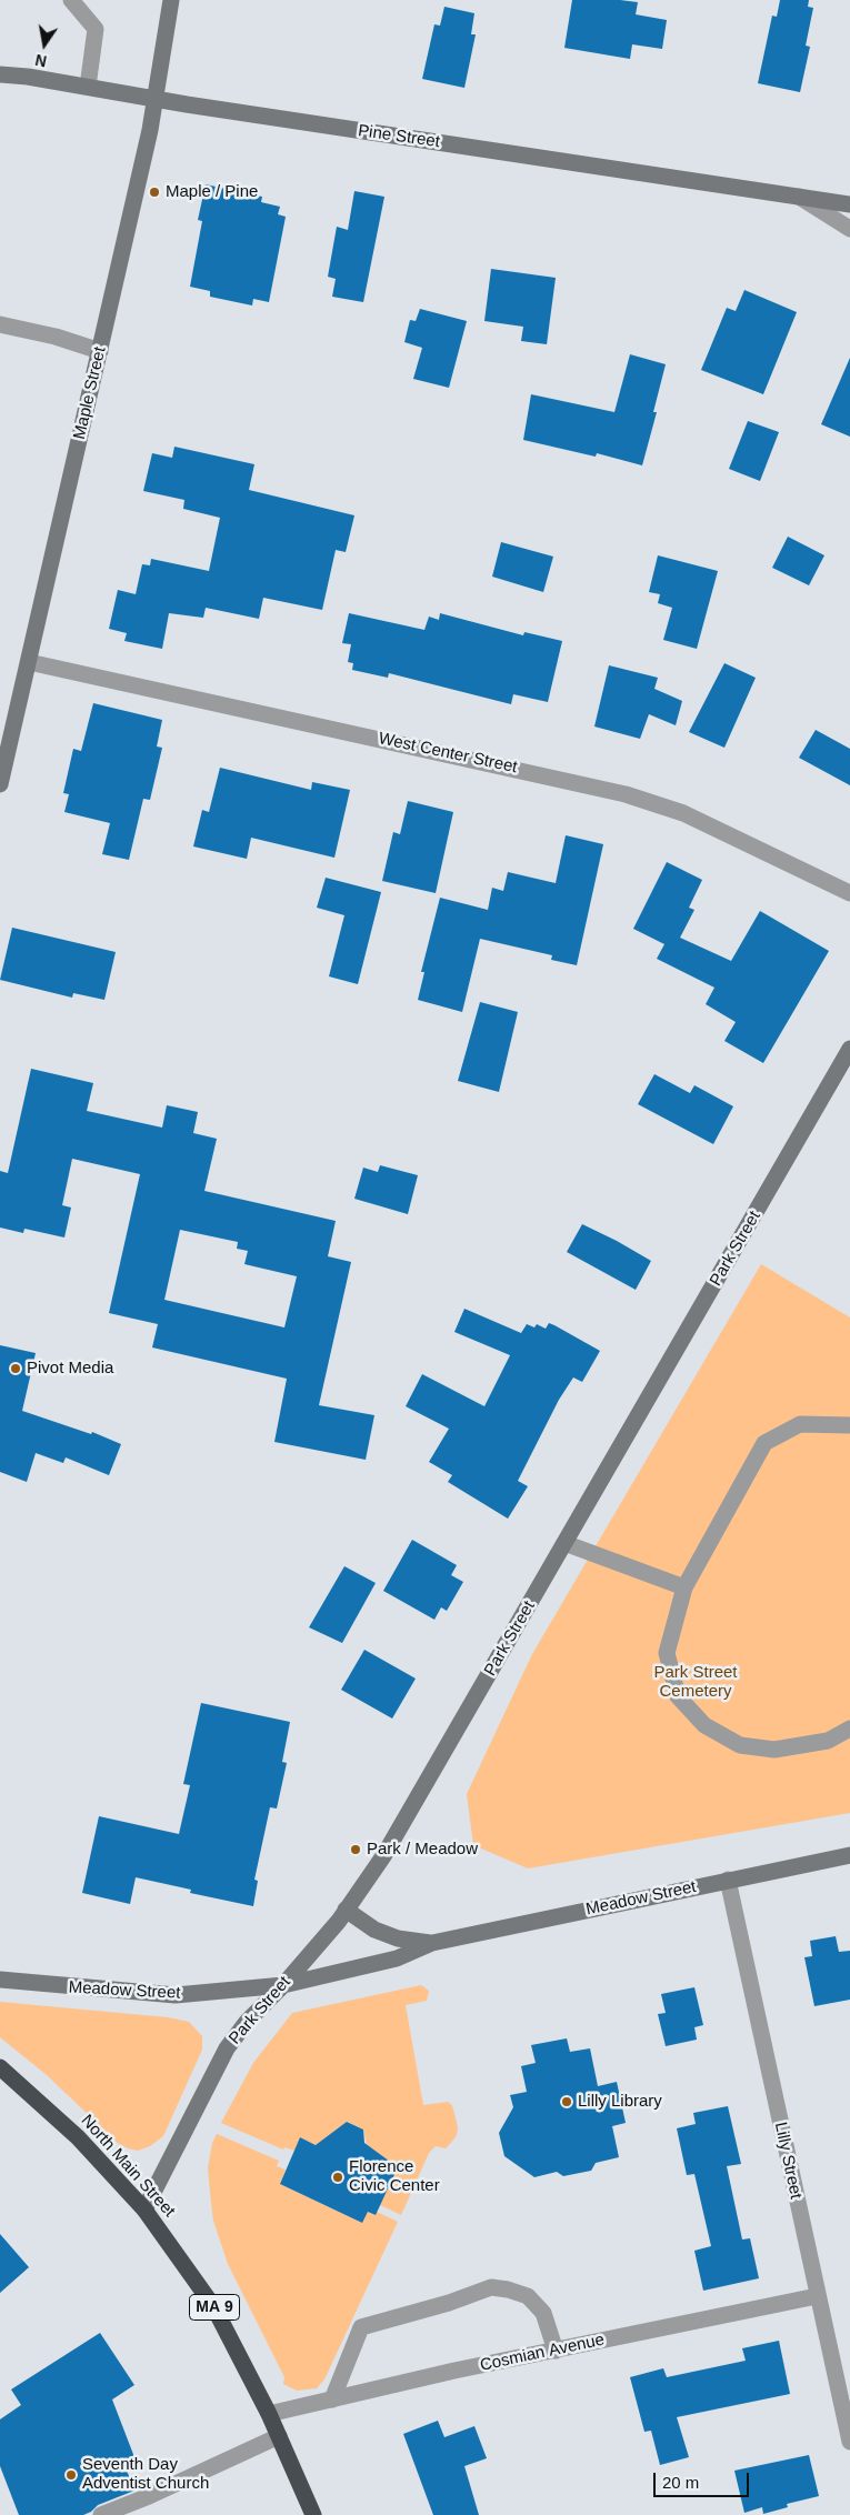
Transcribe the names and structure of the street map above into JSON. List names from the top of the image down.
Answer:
{
  "streets": {
    "highway": ["North Main Street", "MA 9"],
    "main road": [
      "Pine Street",
      "Maple Street",
      "Park Street",
      "Meadow Street"
    ],
    "street": ["West Center Street", "Lilly Street", "Cosmian Avenue"]
  },
  "crossings": [
    ["Pine Street", "Maple Street"],
    ["Maple Street", "West Center Street"],
    ["Park Street", "Meadow Street"],
    ["Park Street", "North Main Street"],
    ["Meadow Street", "Lilly Street"],
    ["Lilly Street", "Cosmian Avenue"],
    ["North Main Street", "Cosmian Avenue"]
  ],
  "parks": ["Park Street Cemetery"],
  "places": [
    "Maple / Pine",
    "Pivot Media",
    "Park / Meadow",
    "Lilly Library",
    "Florence Civic Center",
    "Seventh Day Adventist Church"
  ],
  "scale_bar": "20 m",
  "north": "bottom"
}
